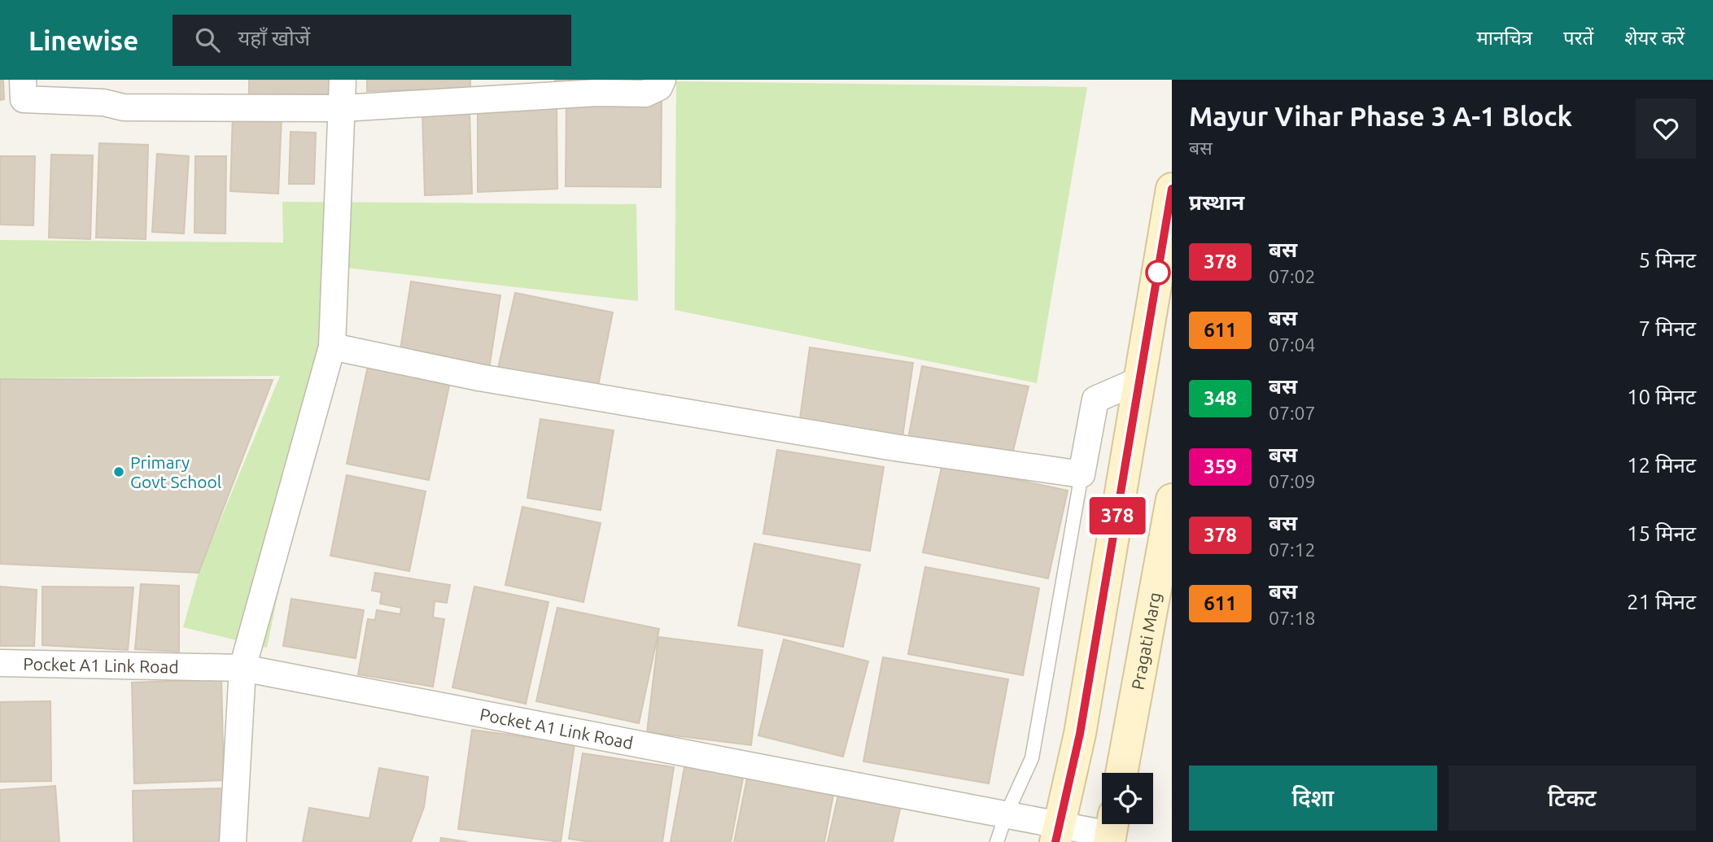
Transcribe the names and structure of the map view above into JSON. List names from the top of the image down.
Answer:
{
  "streets": {
    "main road": ["Pragati Marg"],
    "street": ["Pocket A1 Link Road"]
  },
  "places": ["Primary Govt School"],
  "lines": ["bus line 378"],
  "page": {
    "header": "Linewise",
    "search": "यहाँ खोजें",
    "nav": ["मानचित्र", "परतें", "शेयर करें"],
    "on_map": "378",
    "heading": [
      ["Mayur Vihar Phase 3 A-1 Block", "बस"],
      "प्रस्थान"
    ],
    "list": [
      {
        "mark": "378",
        "name": "बस",
        "note": "07:02",
        "value": "5 मिनट"
      },
      {
        "mark": "611",
        "name": "बस",
        "note": "07:04",
        "value": "7 मिनट"
      },
      {
        "mark": "348",
        "name": "बस",
        "note": "07:07",
        "value": "10 मिनट"
      },
      {
        "mark": "359",
        "name": "बस",
        "note": "07:09",
        "value": "12 मिनट"
      },
      {
        "mark": "378",
        "name": "बस",
        "note": "07:12",
        "value": "15 मिनट"
      },
      {
        "mark": "611",
        "name": "बस",
        "note": "07:18",
        "value": "21 मिनट"
      }
    ],
    "buttons": ["दिशा", "टिकट"]
  }
}
